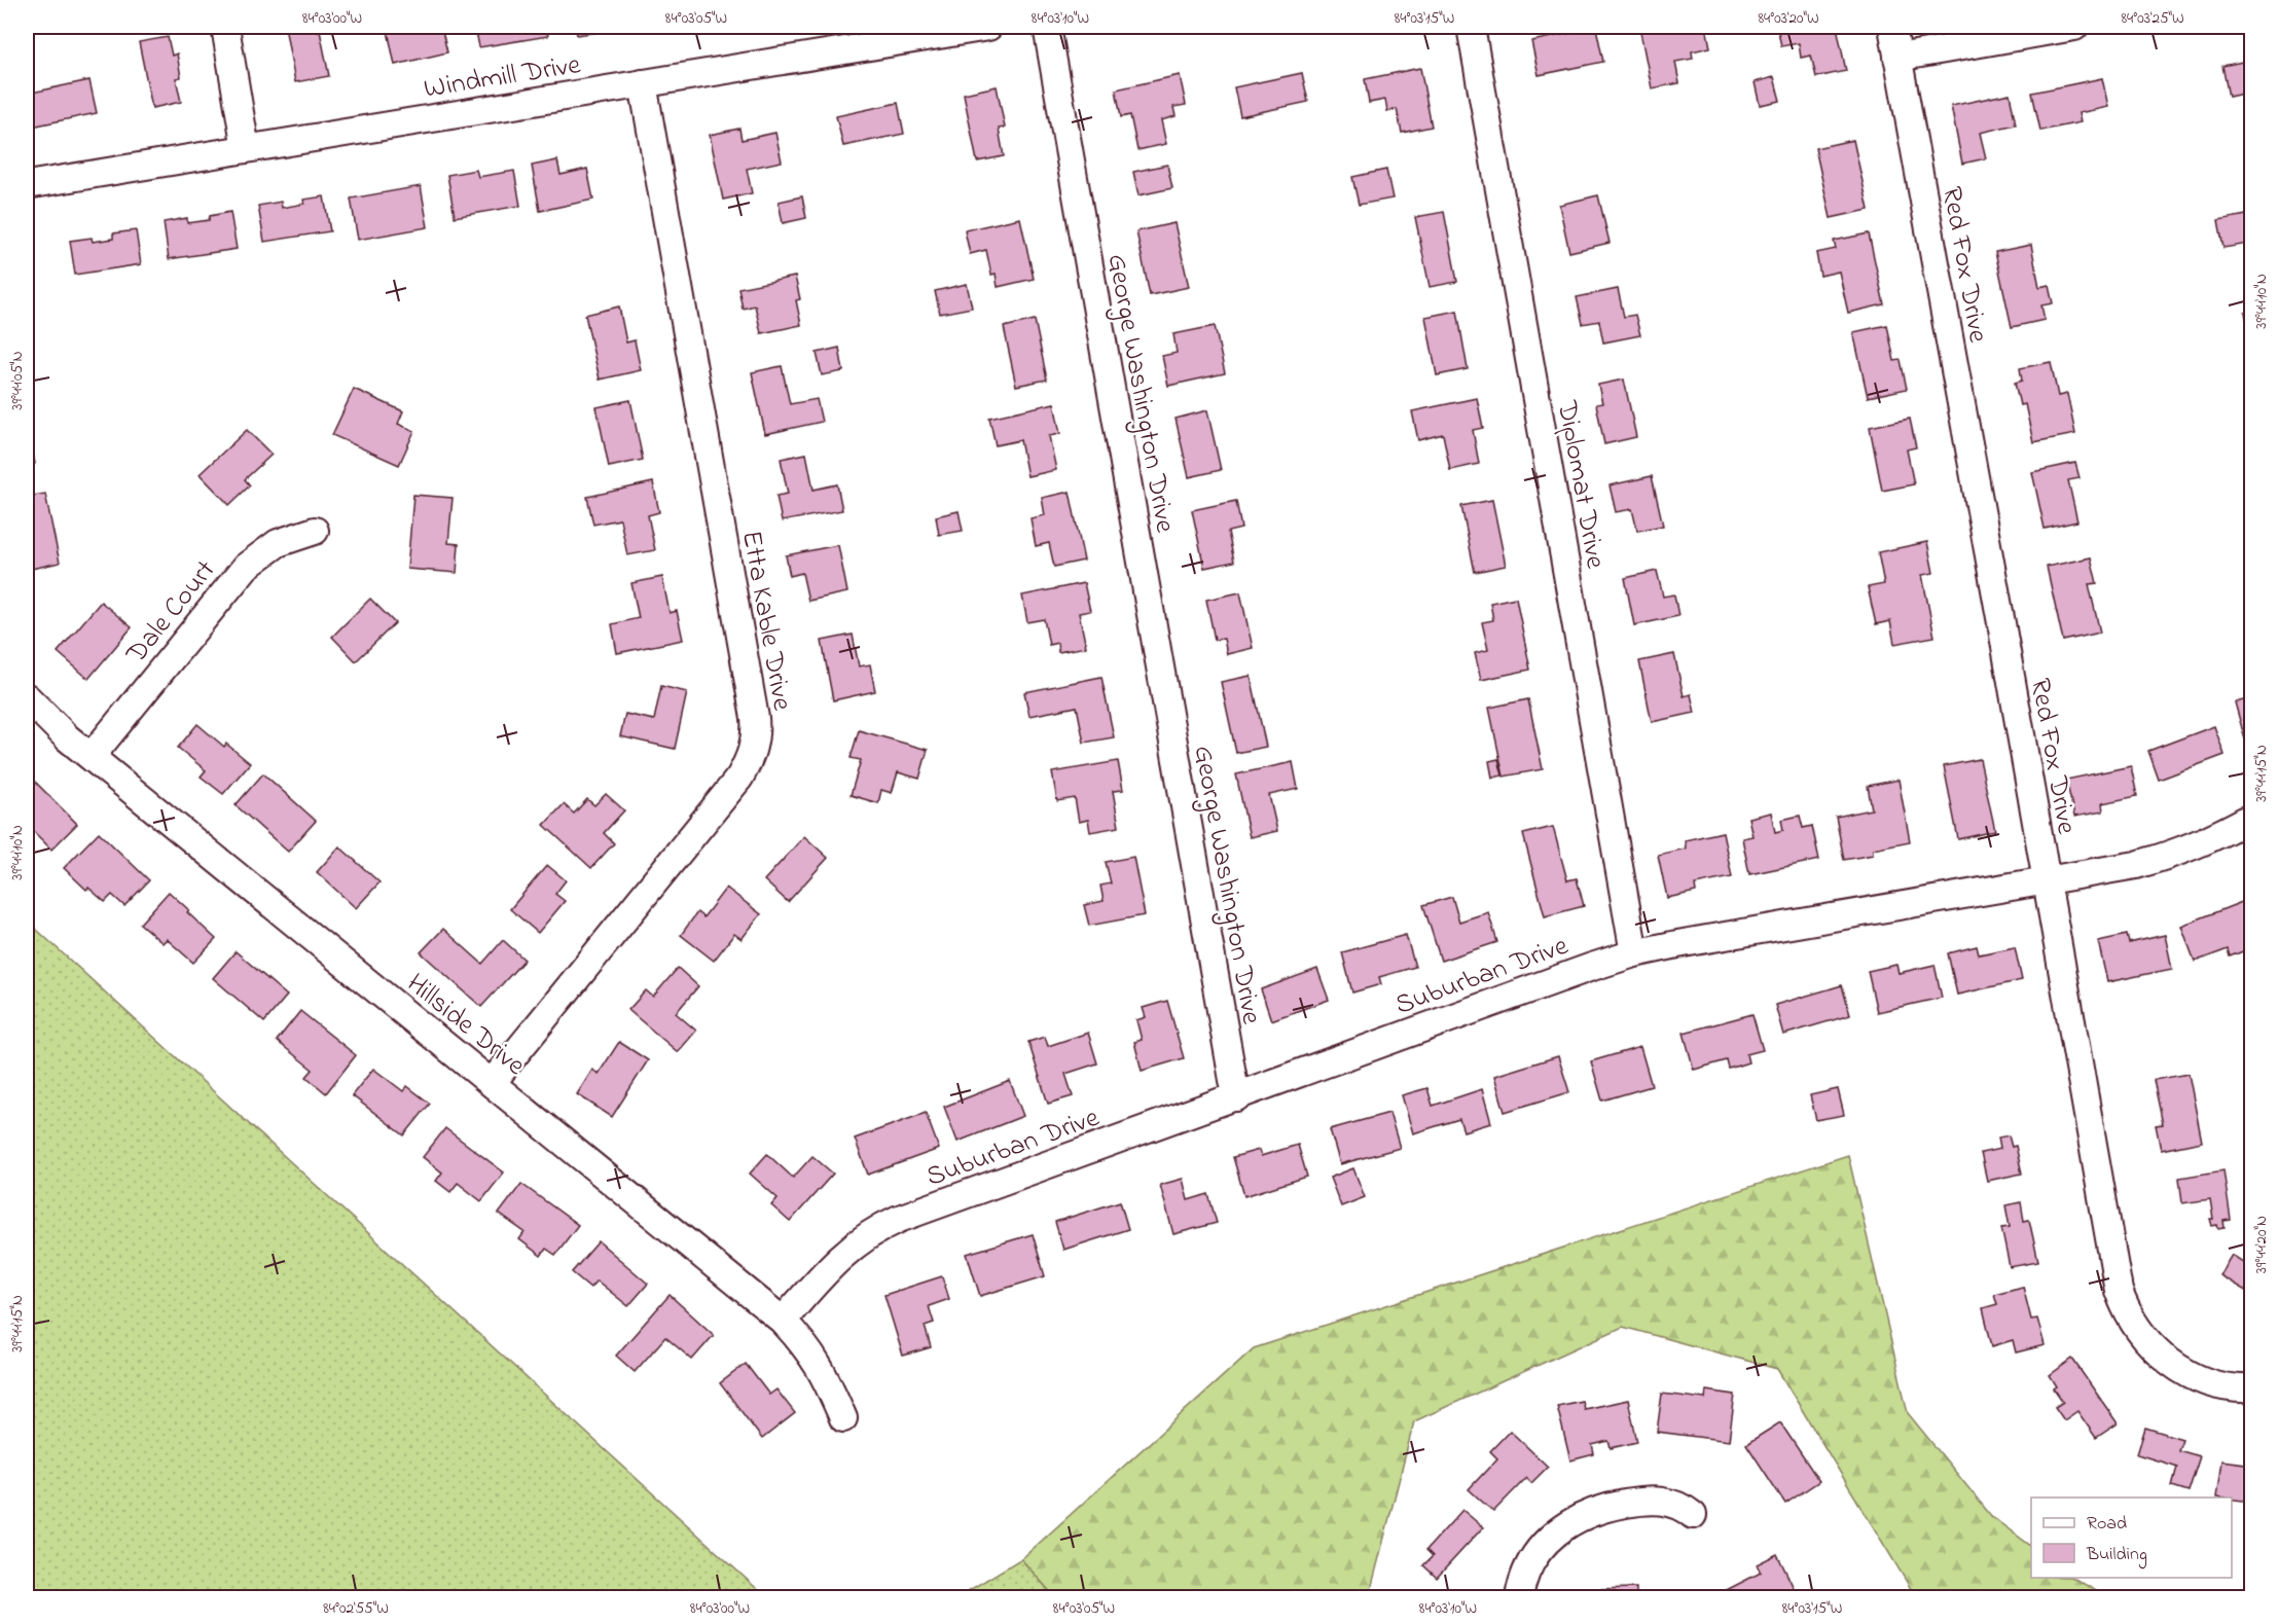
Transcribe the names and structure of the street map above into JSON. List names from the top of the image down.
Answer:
{
  "streets": {
    "street": [
      "Windmill Drive",
      "Red Fox Drive",
      "George Washington Drive",
      "Diplomat Drive",
      "Dale Court",
      "Etta Kable Drive",
      "Suburban Drive",
      "Hillside Drive"
    ]
  },
  "crossings": [
    ["Windmill Drive", "Etta Kable Drive"],
    ["Red Fox Drive", "Suburban Drive"],
    ["George Washington Drive", "Suburban Drive"],
    ["Diplomat Drive", "Suburban Drive"],
    ["Dale Court", "Hillside Drive"],
    ["Etta Kable Drive", "Hillside Drive"],
    ["Suburban Drive", "Hillside Drive"]
  ],
  "legend": ["Road", "Building"],
  "coordinates": [
    "84°03'00\"W",
    "84°03'05\"W",
    "84°03'10\"W",
    "84°03'15\"W",
    "84°03'20\"W",
    "84°03'25\"W",
    "39°44'10\"N",
    "39°44'05\"N",
    "39°44'15\"N",
    "39°44'20\"N",
    "84°02'55\"W"
  ]
}
